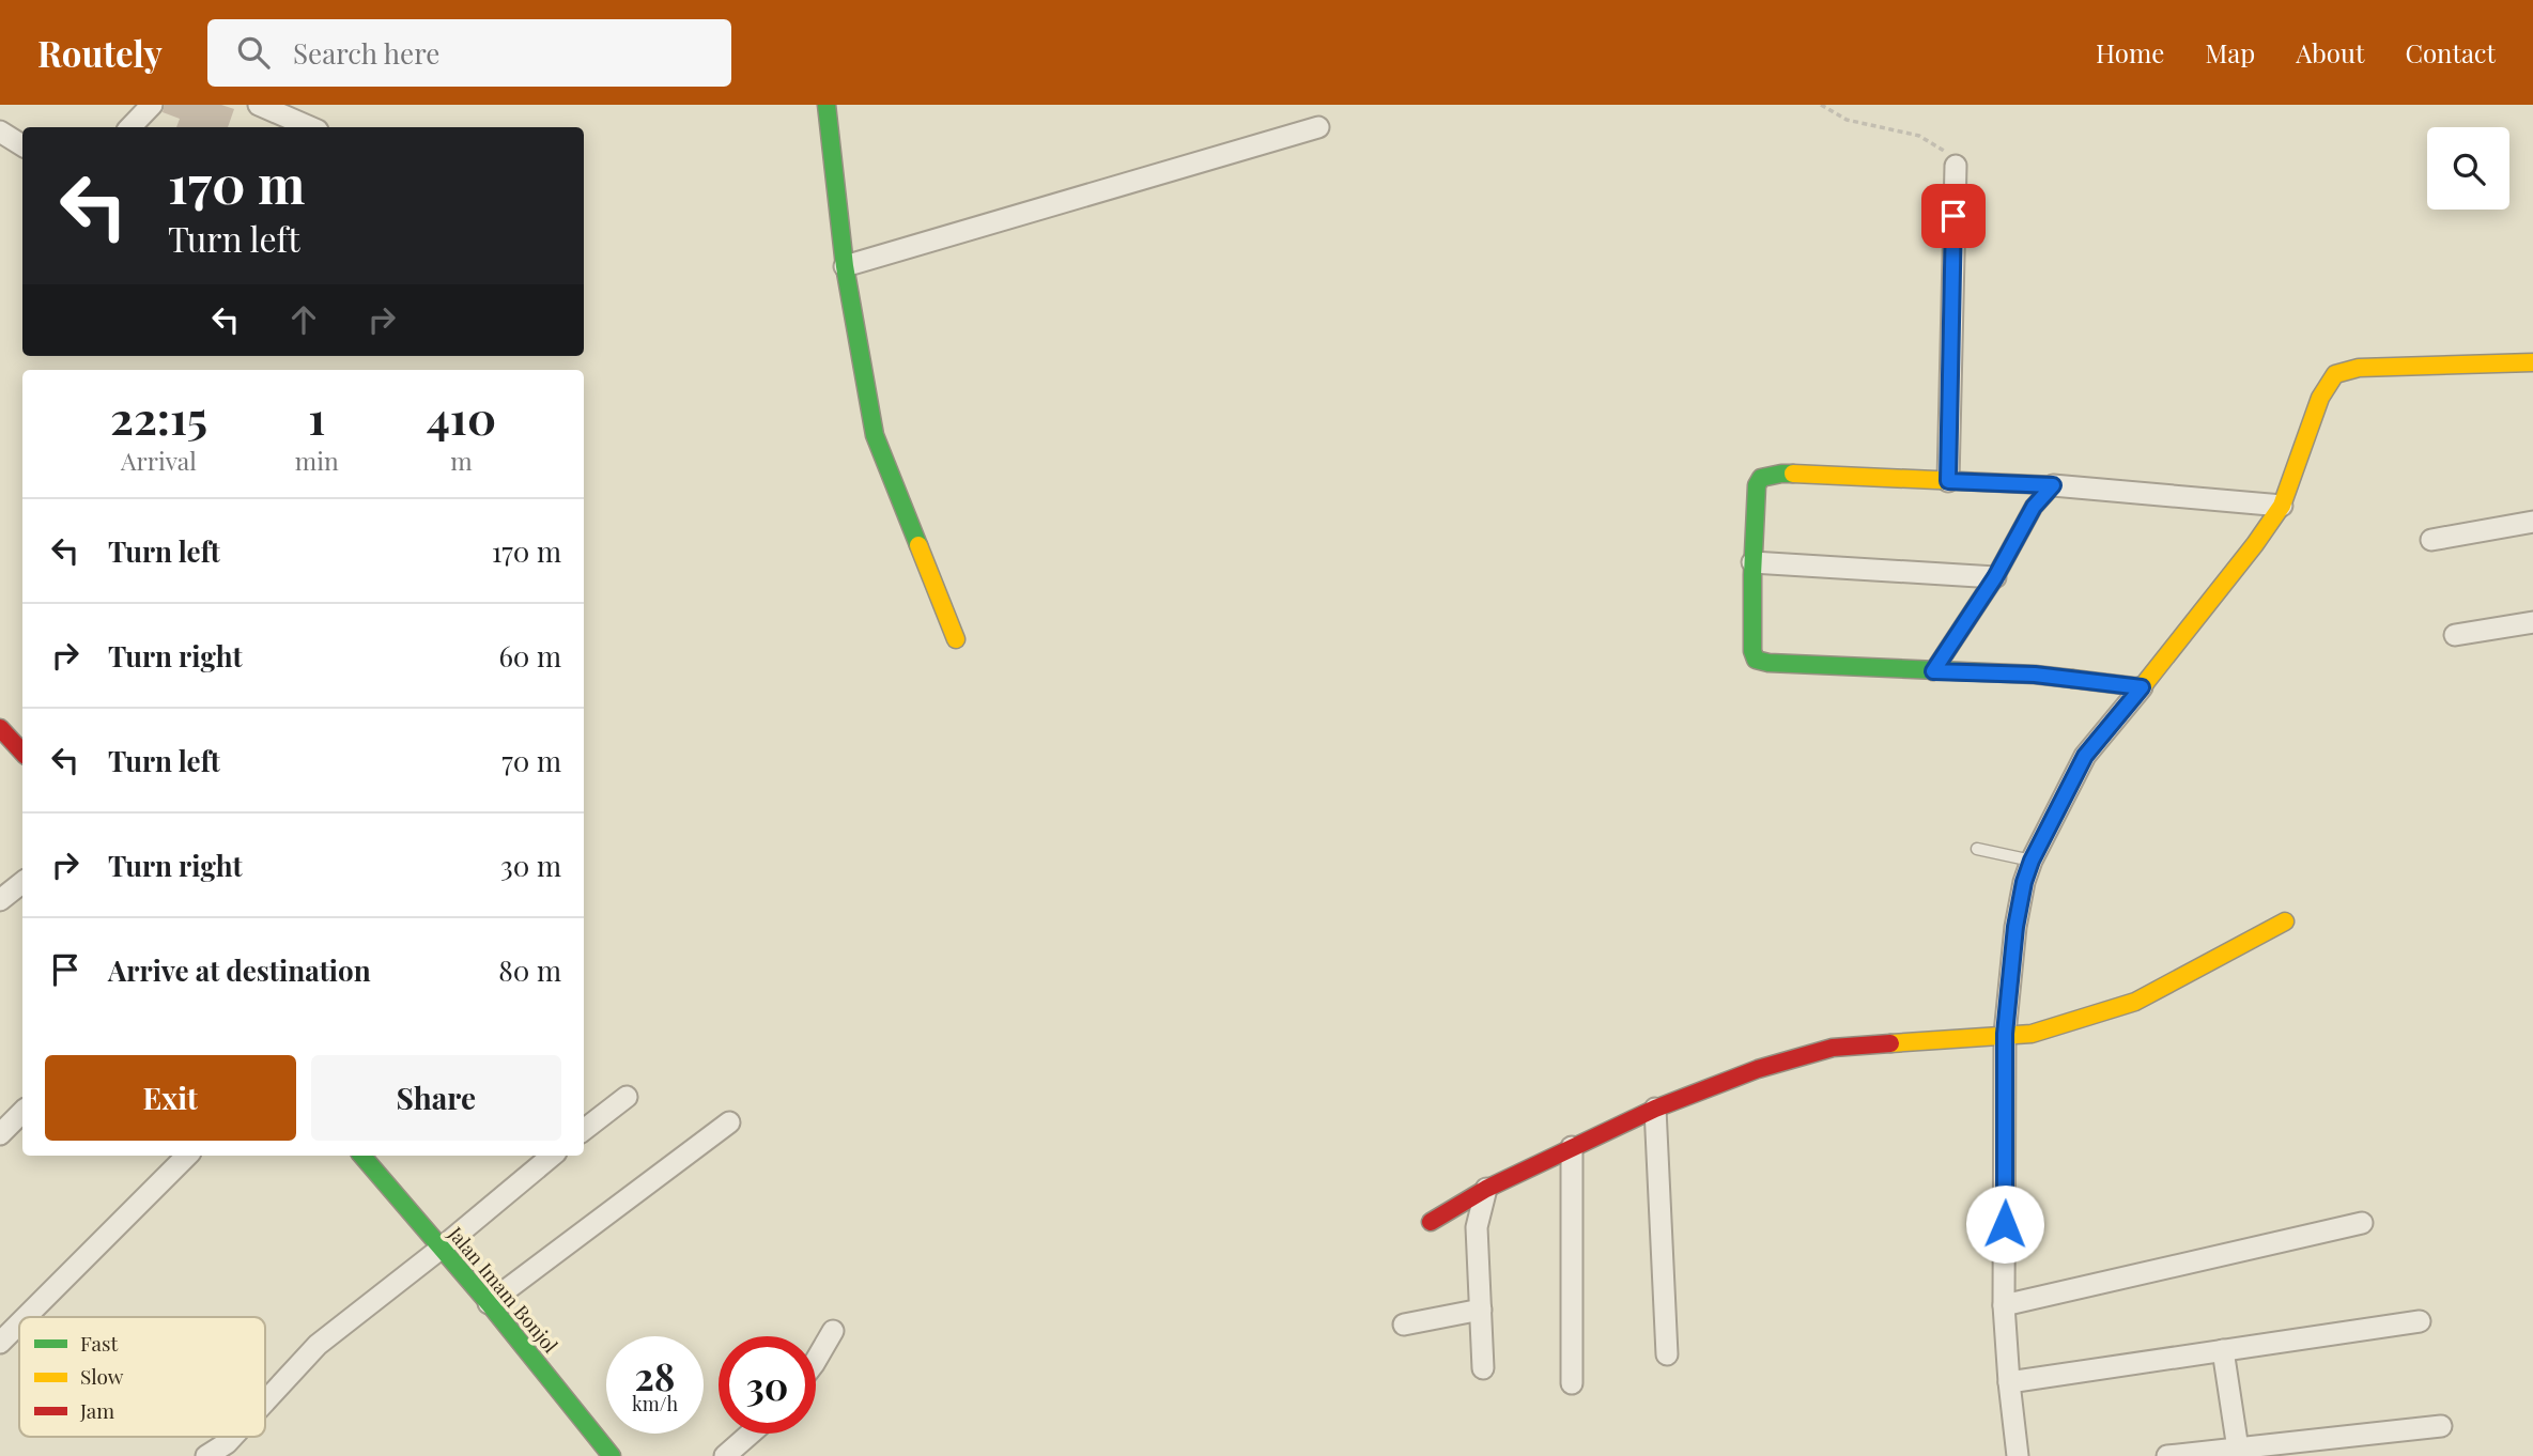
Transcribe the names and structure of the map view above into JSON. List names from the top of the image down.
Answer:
{
  "streets": {
    "main road": ["Jalan Imam Bonjol"]
  },
  "legend": ["Fast", "Slow", "Jam"],
  "page": {
    "header": "Routely",
    "search": "Search here",
    "nav": [
      "Home",
      "Map",
      "About",
      "Contact"
    ],
    "turn": ["170 m", "Turn left"],
    "eta": [
      "22:15",
      "Arrival",
      "1",
      "min",
      "410",
      "m"
    ],
    "list": [
      {
        "name": "Turn left",
        "value": "170 m"
      },
      {
        "name": "Turn right",
        "value": "60 m"
      },
      {
        "name": "Turn left",
        "value": "70 m"
      },
      {
        "name": "Turn right",
        "value": "30 m"
      },
      {
        "name": "Arrive at destination",
        "value": "80 m"
      }
    ],
    "buttons": ["Exit", "Share"],
    "speed": "28 km/h",
    "limit": "30"
  }
}
